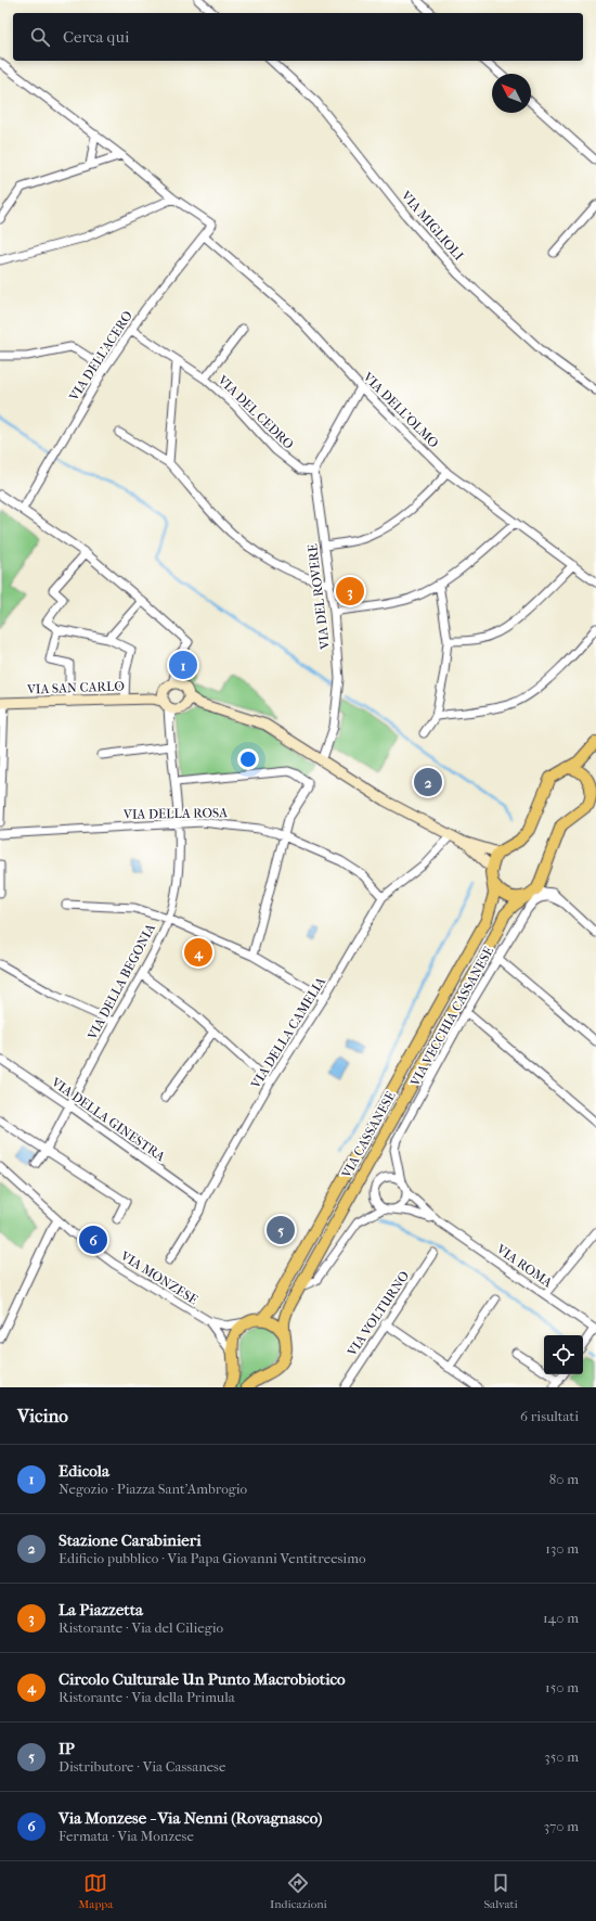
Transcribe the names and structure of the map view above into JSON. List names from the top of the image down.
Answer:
{
  "streets": {
    "main road": ["VIA CASSANESE"],
    "street": [
      "VIA MIGLIOLI",
      "VIA DELL'ACERO",
      "VIA DELL'OLMO",
      "VIA DEL CEDRO",
      "VIA DEL ROVERE",
      "VIA SAN CARLO",
      "VIA DELLA ROSA",
      "VIA DELLA BEGONIA",
      "VIA VECCHIA CASSANESE",
      "VIA DELLA CAMELIA",
      "VIA DELLA GINESTRA",
      "VIA ROMA",
      "VIA MONZESE",
      "VIA VOLTURNO"
    ]
  },
  "crossings": [
    ["VIA DELL'ACERO", "VIA DELL'OLMO"],
    ["VIA DELL'ACERO", "VIA DEL CEDRO"],
    ["VIA DEL CEDRO", "VIA DEL ROVERE"],
    ["VIA SAN CARLO", "VIA DELLA BEGONIA"],
    ["VIA DELLA ROSA", "VIA DELLA BEGONIA"],
    ["VIA DELLA ROSA", "VIA DELLA CAMELIA"],
    ["VIA DELLA BEGONIA", "VIA DELLA GINESTRA"],
    ["VIA VECCHIA CASSANESE", "VIA ROMA"],
    ["VIA DELLA CAMELIA", "VIA DELLA GINESTRA"]
  ],
  "north": "top left",
  "page": {
    "search": "Cerca qui",
    "pins": [
      "3",
      "1",
      "2",
      "4",
      "5",
      "6"
    ],
    "heading": ["Vicino", "6 risultati"],
    "list": [
      {
        "mark": "1",
        "name": "Edicola",
        "note": "Negozio · Piazza Sant'Ambrogio",
        "value": "80 m"
      },
      {
        "mark": "2",
        "name": "Stazione Carabinieri",
        "note": "Edificio pubblico · Via Papa Giovanni Ventitreesimo",
        "value": "130 m"
      },
      {
        "mark": "3",
        "name": "La Piazzetta",
        "note": "Ristorante · Via del Ciliegio",
        "value": "140 m"
      },
      {
        "mark": "4",
        "name": "Circolo Culturale Un Punto Macrobiotico",
        "note": "Ristorante · Via della Primula",
        "value": "150 m"
      },
      {
        "mark": "5",
        "name": "IP",
        "note": "Distributore · Via Cassanese",
        "value": "350 m"
      },
      {
        "mark": "6",
        "name": "Via Monzese - Via Nenni (Rovagnasco)",
        "note": "Fermata · Via Monzese",
        "value": "370 m"
      }
    ],
    "nav": ["Mappa", "Indicazioni", "Salvati"]
  }
}
